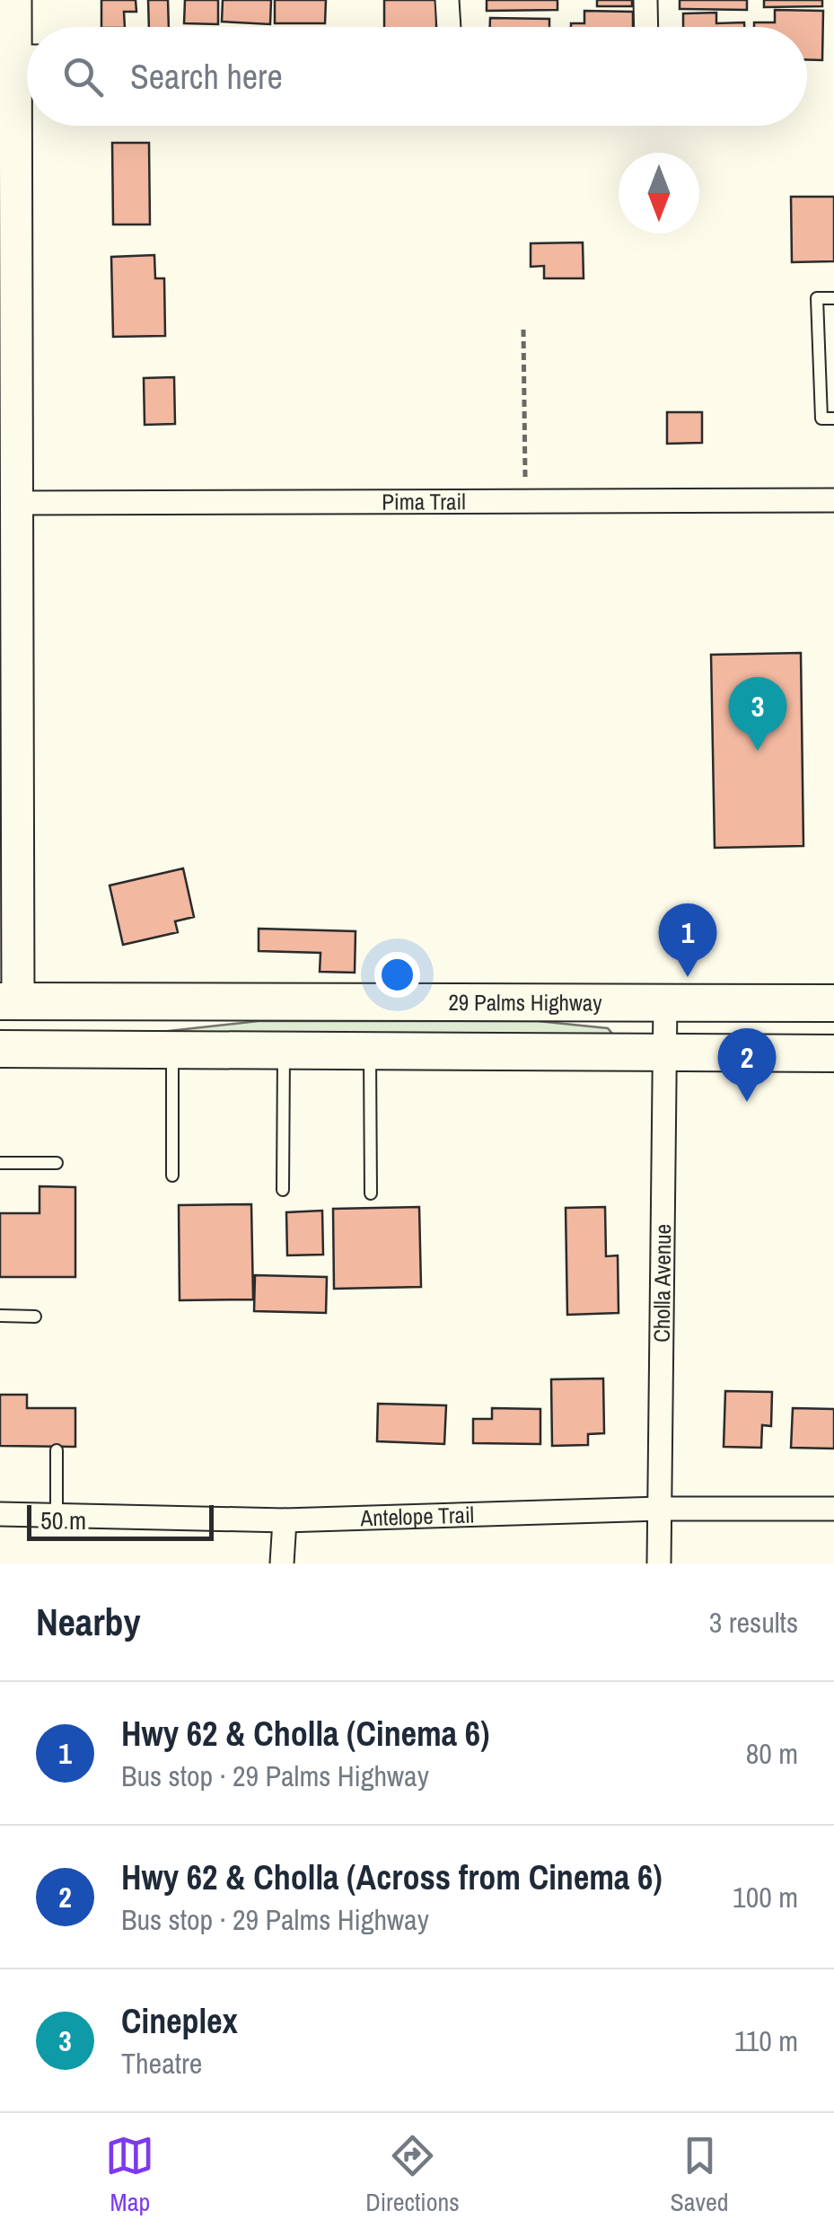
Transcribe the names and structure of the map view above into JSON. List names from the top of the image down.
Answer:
{
  "streets": {
    "main road": ["29 Palms Highway"],
    "street": ["Pima Trail", "Cholla Avenue", "Antelope Trail"]
  },
  "crossings": [
    ["29 Palms Highway", "Cholla Avenue"],
    ["Cholla Avenue", "Antelope Trail"]
  ],
  "scale_bar": "50 m",
  "north": "bottom",
  "page": {
    "search": "Search here",
    "pins": ["3", "1", "2"],
    "scale": "50 m",
    "heading": ["Nearby", "3 results"],
    "list": [
      {
        "mark": "1",
        "name": "Hwy 62 & Cholla (Cinema 6)",
        "note": "Bus stop · 29 Palms Highway",
        "value": "80 m"
      },
      {
        "mark": "2",
        "name": "Hwy 62 & Cholla (Across from Cinema 6)",
        "note": "Bus stop · 29 Palms Highway",
        "value": "100 m"
      },
      {
        "mark": "3",
        "name": "Cineplex",
        "note": "Theatre",
        "value": "110 m"
      }
    ],
    "nav": ["Map", "Directions", "Saved"]
  }
}
